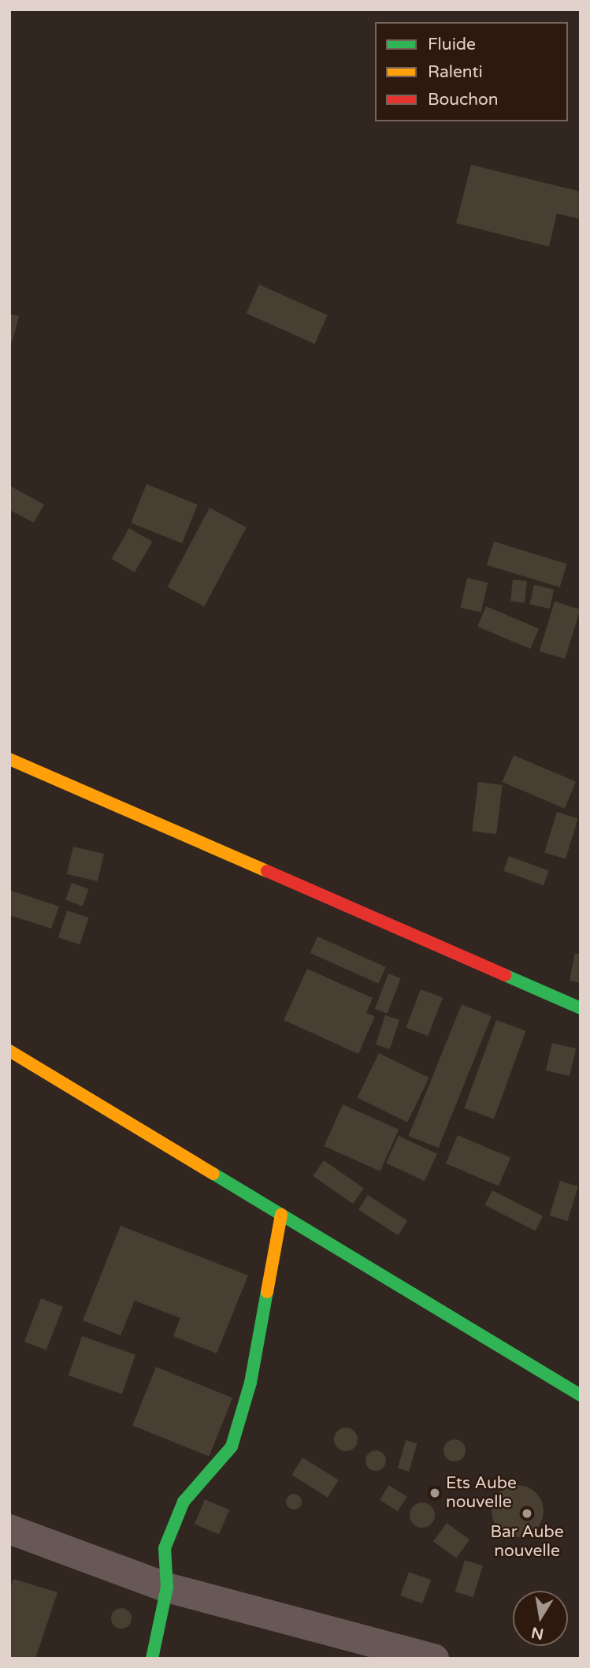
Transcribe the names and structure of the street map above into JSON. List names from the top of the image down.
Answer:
{
  "places": ["Ets Aube nouvelle", "Bar Aube nouvelle"],
  "legend": ["Fluide", "Ralenti", "Bouchon"],
  "north": "bottom"
}
